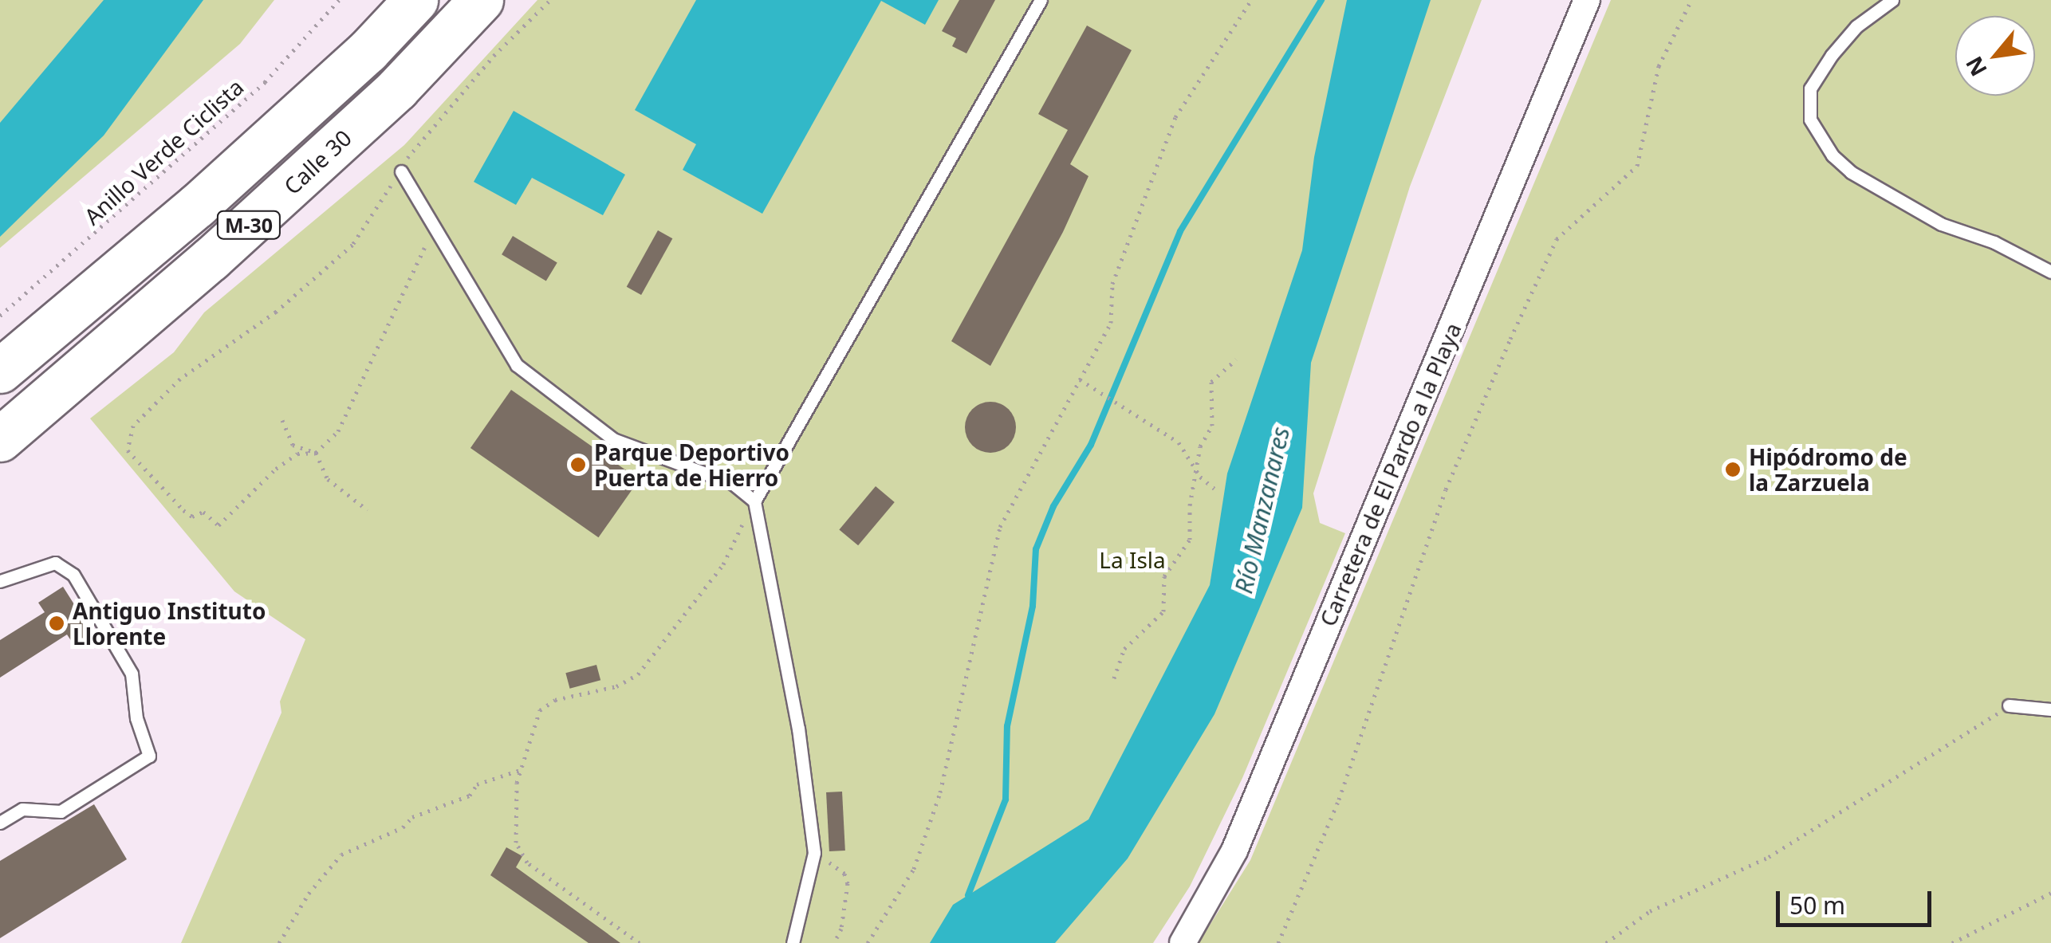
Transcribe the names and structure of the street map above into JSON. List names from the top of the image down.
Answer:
{
  "streets": {
    "highway": ["Calle 30", "M-30"],
    "street": ["Carretera de El Pardo a la Playa"],
    "path": ["Anillo Verde Ciclista"]
  },
  "water": ["Río Manzanares"],
  "parks": ["La Isla"],
  "places": ["Parque Deportivo Puerta de Hierro", "Hipódromo de la Zarzuela", "Antiguo Instituto Llorente"],
  "scale_bar": "50 m",
  "north": "bottom left"
}
